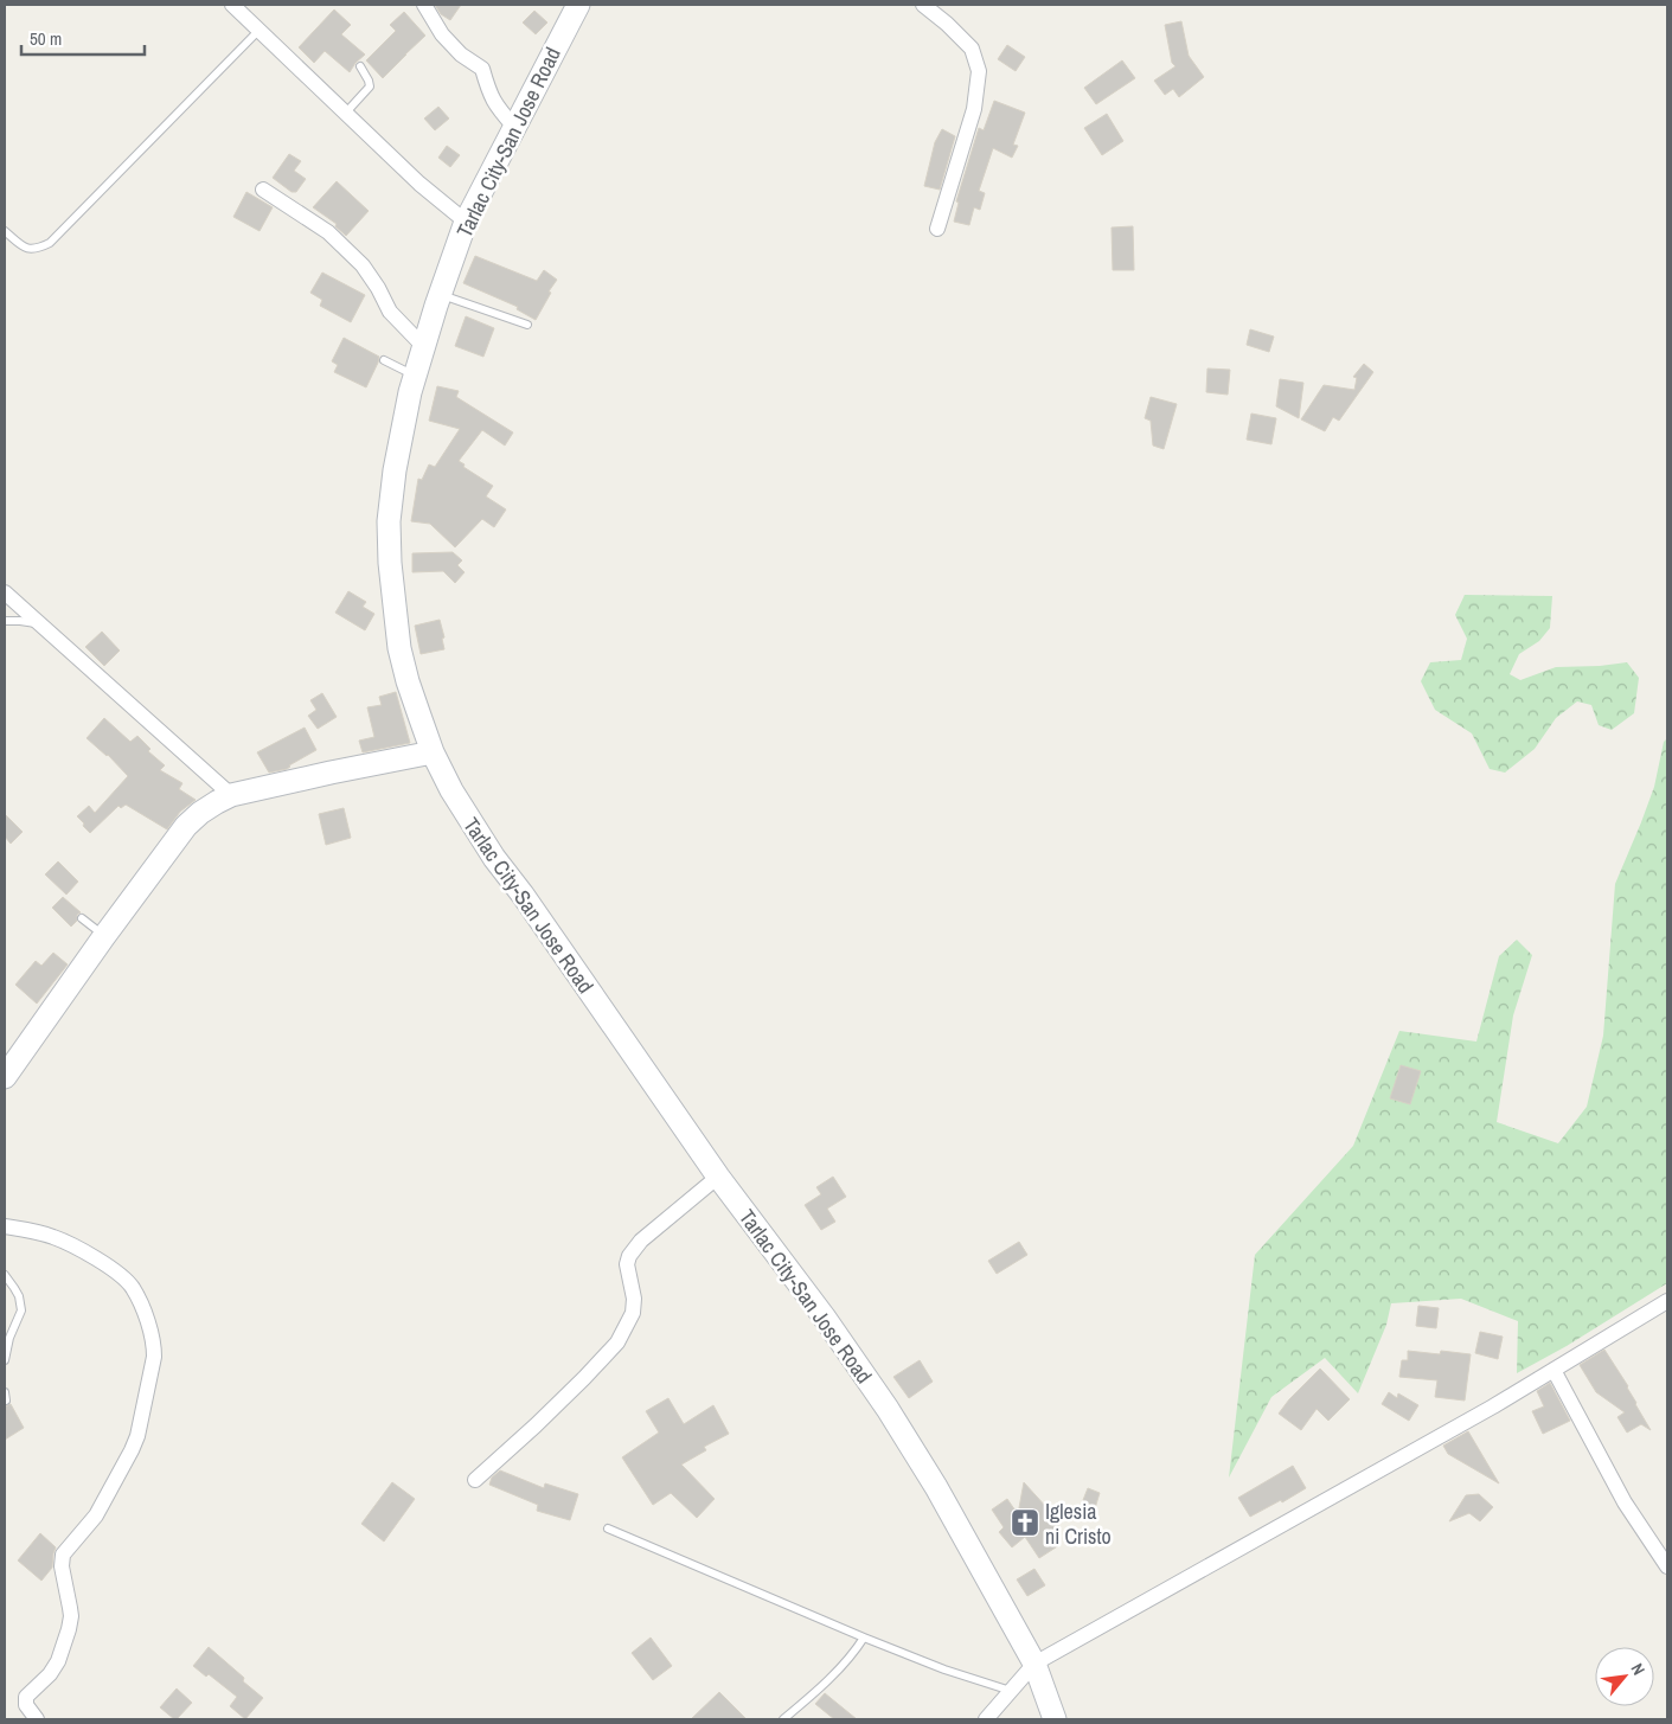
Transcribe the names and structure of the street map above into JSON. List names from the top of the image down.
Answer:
{
  "streets": {
    "main road": ["Tarlac City-San Jose Road"]
  },
  "places": {
    "church": ["Iglesia ni Cristo"]
  },
  "scale_bar": "50 m",
  "north": "top right"
}
